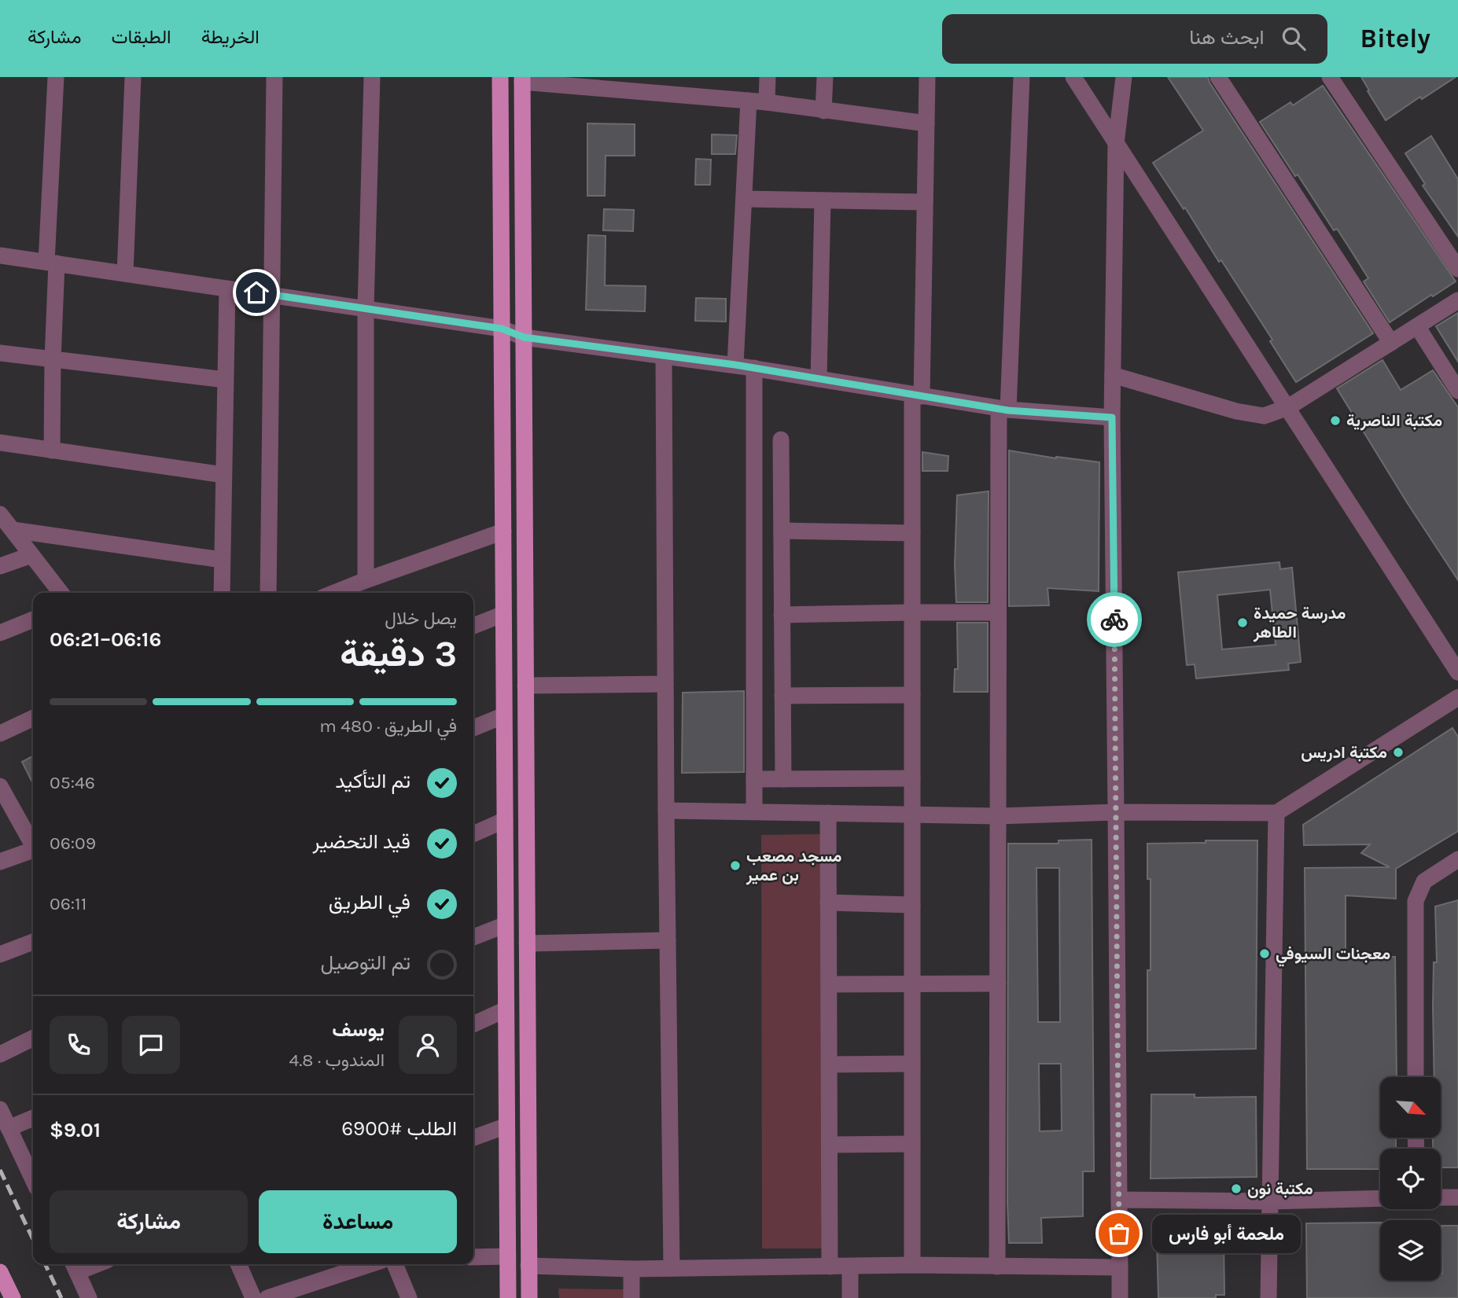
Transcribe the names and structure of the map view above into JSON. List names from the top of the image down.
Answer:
{
  "places": [
    "مكتبة الناصرية",
    "مدرسة حميدة الطاهر",
    "مكتبة ادريس",
    "مسجد مصعب بن عمير",
    "معجنات السيوفي",
    "مكتبة نون",
    "ملحمة أبو فارس"
  ],
  "north": "bottom right",
  "page": {
    "header": "Bitely",
    "search": "ابحث هنا",
    "nav": ["الخريطة", "الطبقات", "مشاركة"],
    "heading": ["3 دقيقة", "يصل خلال", "06:16–06:21"],
    "panel": [
      "يوسف",
      "المندوب · 4.8",
      "الطلب #6900",
      "$9.01"
    ],
    "bar": "في الطريق · 480 m",
    "list": [
      ["تم التأكيد", "05:46"],
      ["قيد التحضير", "06:09"],
      ["في الطريق", "06:11"],
      "تم التوصيل"
    ],
    "buttons": ["مساعدة", "مشاركة"],
    "bubble": "ملحمة أبو فارس"
  }
}
